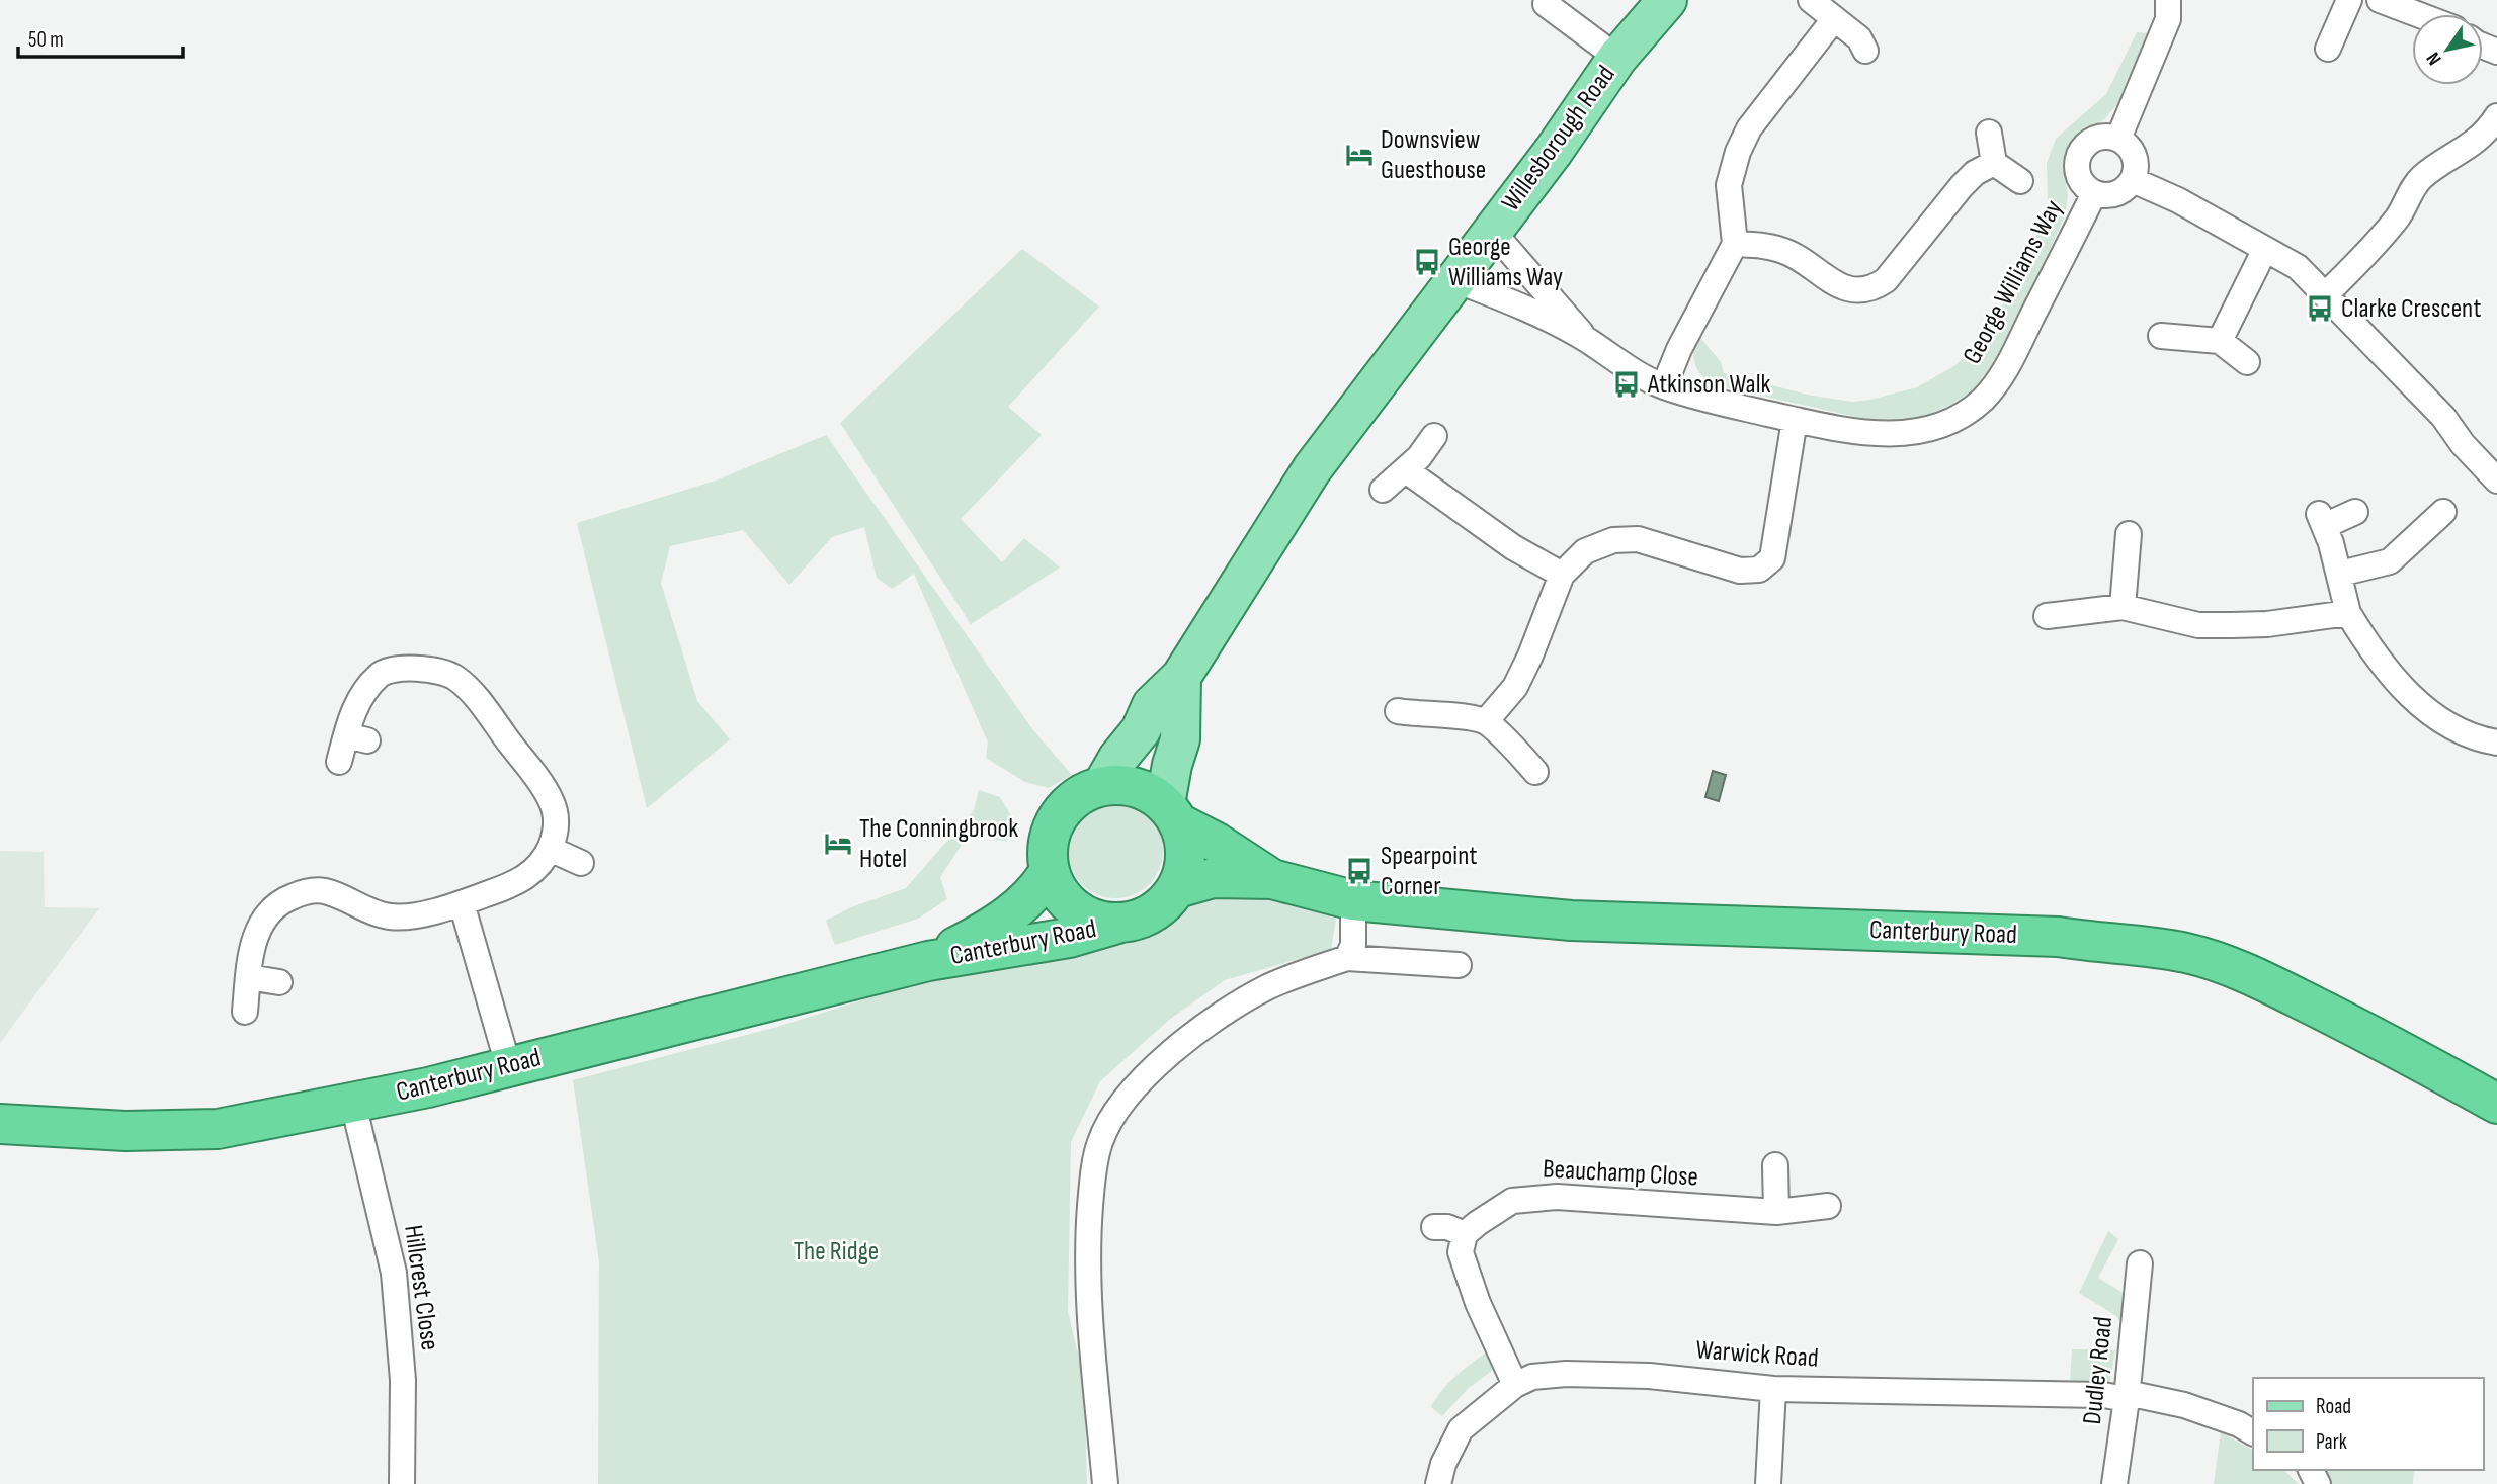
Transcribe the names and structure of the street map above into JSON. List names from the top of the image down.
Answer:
{
  "streets": {
    "highway": ["Canterbury Road"],
    "main road": ["Willesborough Road"],
    "street": [
      "George Williams Way",
      "Beauchamp Close",
      "Hillcrest Close",
      "Warwick Road",
      "Dudley Road"
    ]
  },
  "crossings": [
    ["Willesborough Road", "George Williams Way"],
    ["Willesborough Road", "Canterbury Road"],
    ["Canterbury Road", "Hillcrest Close"],
    ["Warwick Road", "Dudley Road"]
  ],
  "parks": ["The Ridge"],
  "places": {
    "hotel": ["Downsview Guesthouse", "The Conningbrook Hotel"],
    "bus stop": [
      "George Williams Way",
      "Clarke Crescent",
      "Atkinson Walk",
      "Spearpoint Corner"
    ]
  },
  "legend": ["Road", "Park"],
  "scale_bar": "50 m",
  "north": "bottom left"
}
